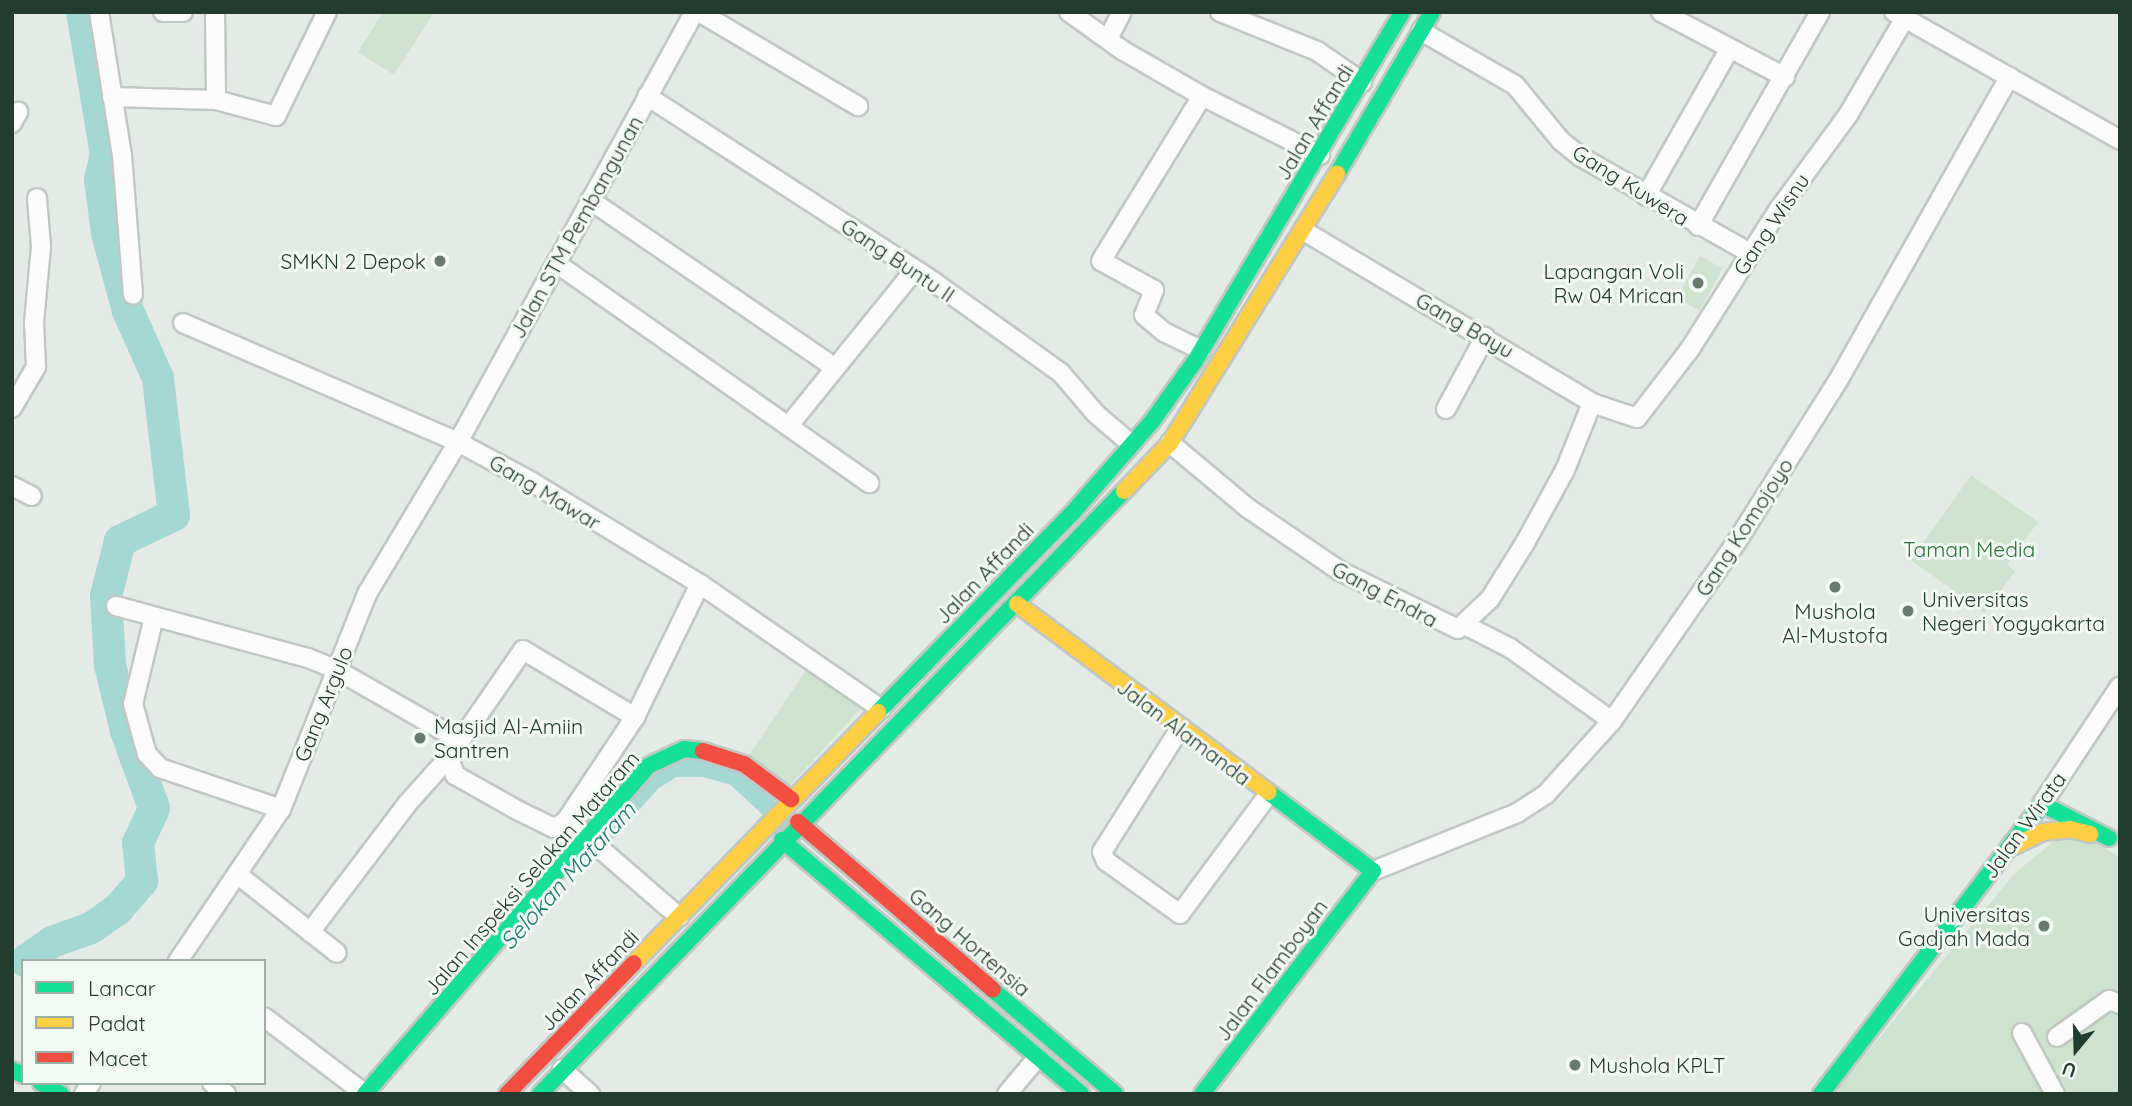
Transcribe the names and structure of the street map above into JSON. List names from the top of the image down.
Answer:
{
  "streets": {
    "main road": [
      "Jalan Affandi",
      "Jalan Alamanda",
      "Jalan Wirata",
      "Jalan Inspeksi Selokan Mataram",
      "Gang Hortensia",
      "Jalan Flamboyan"
    ],
    "street": [
      "Gang Kuwera",
      "Gang Wisnu",
      "Jalan STM Pembangunan",
      "Gang Buntu II",
      "Gang Bayu",
      "Gang Mawar",
      "Gang Komojoyo",
      "Gang Endra",
      "Gang Argulo"
    ]
  },
  "crossings": [
    ["Jalan Affandi", "Gang Kuwera"],
    ["Jalan Affandi", "Gang Buntu II"],
    ["Jalan Affandi", "Gang Bayu"],
    ["Jalan Affandi", "Gang Mawar"],
    ["Jalan Affandi", "Gang Endra"],
    ["Jalan Affandi", "Jalan Alamanda"],
    ["Jalan Affandi", "Jalan Inspeksi Selokan Mataram"],
    ["Jalan Affandi", "Gang Hortensia"],
    ["Gang Kuwera", "Gang Wisnu"],
    ["Gang Wisnu", "Gang Bayu"],
    ["Jalan STM Pembangunan", "Gang Buntu II"],
    ["Jalan STM Pembangunan", "Gang Mawar"],
    ["Jalan STM Pembangunan", "Gang Argulo"],
    ["Gang Bayu", "Gang Endra"],
    ["Gang Mawar", "Gang Argulo"],
    ["Gang Komojoyo", "Jalan Alamanda"],
    ["Gang Komojoyo", "Jalan Flamboyan"],
    ["Jalan Alamanda", "Jalan Flamboyan"]
  ],
  "water": ["Selokan Mataram"],
  "parks": ["Taman Media"],
  "places": [
    "SMKN 2 Depok",
    "Lapangan Voli Rw 04 Mrican",
    "Mushola Al-Mustofa",
    "Universitas Negeri Yogyakarta",
    "Masjid Al-Amiin Santren",
    "Universitas Gadjah Mada",
    "Mushola KPLT"
  ],
  "legend": ["Lancar", "Padat", "Macet"],
  "north": "bottom"
}
